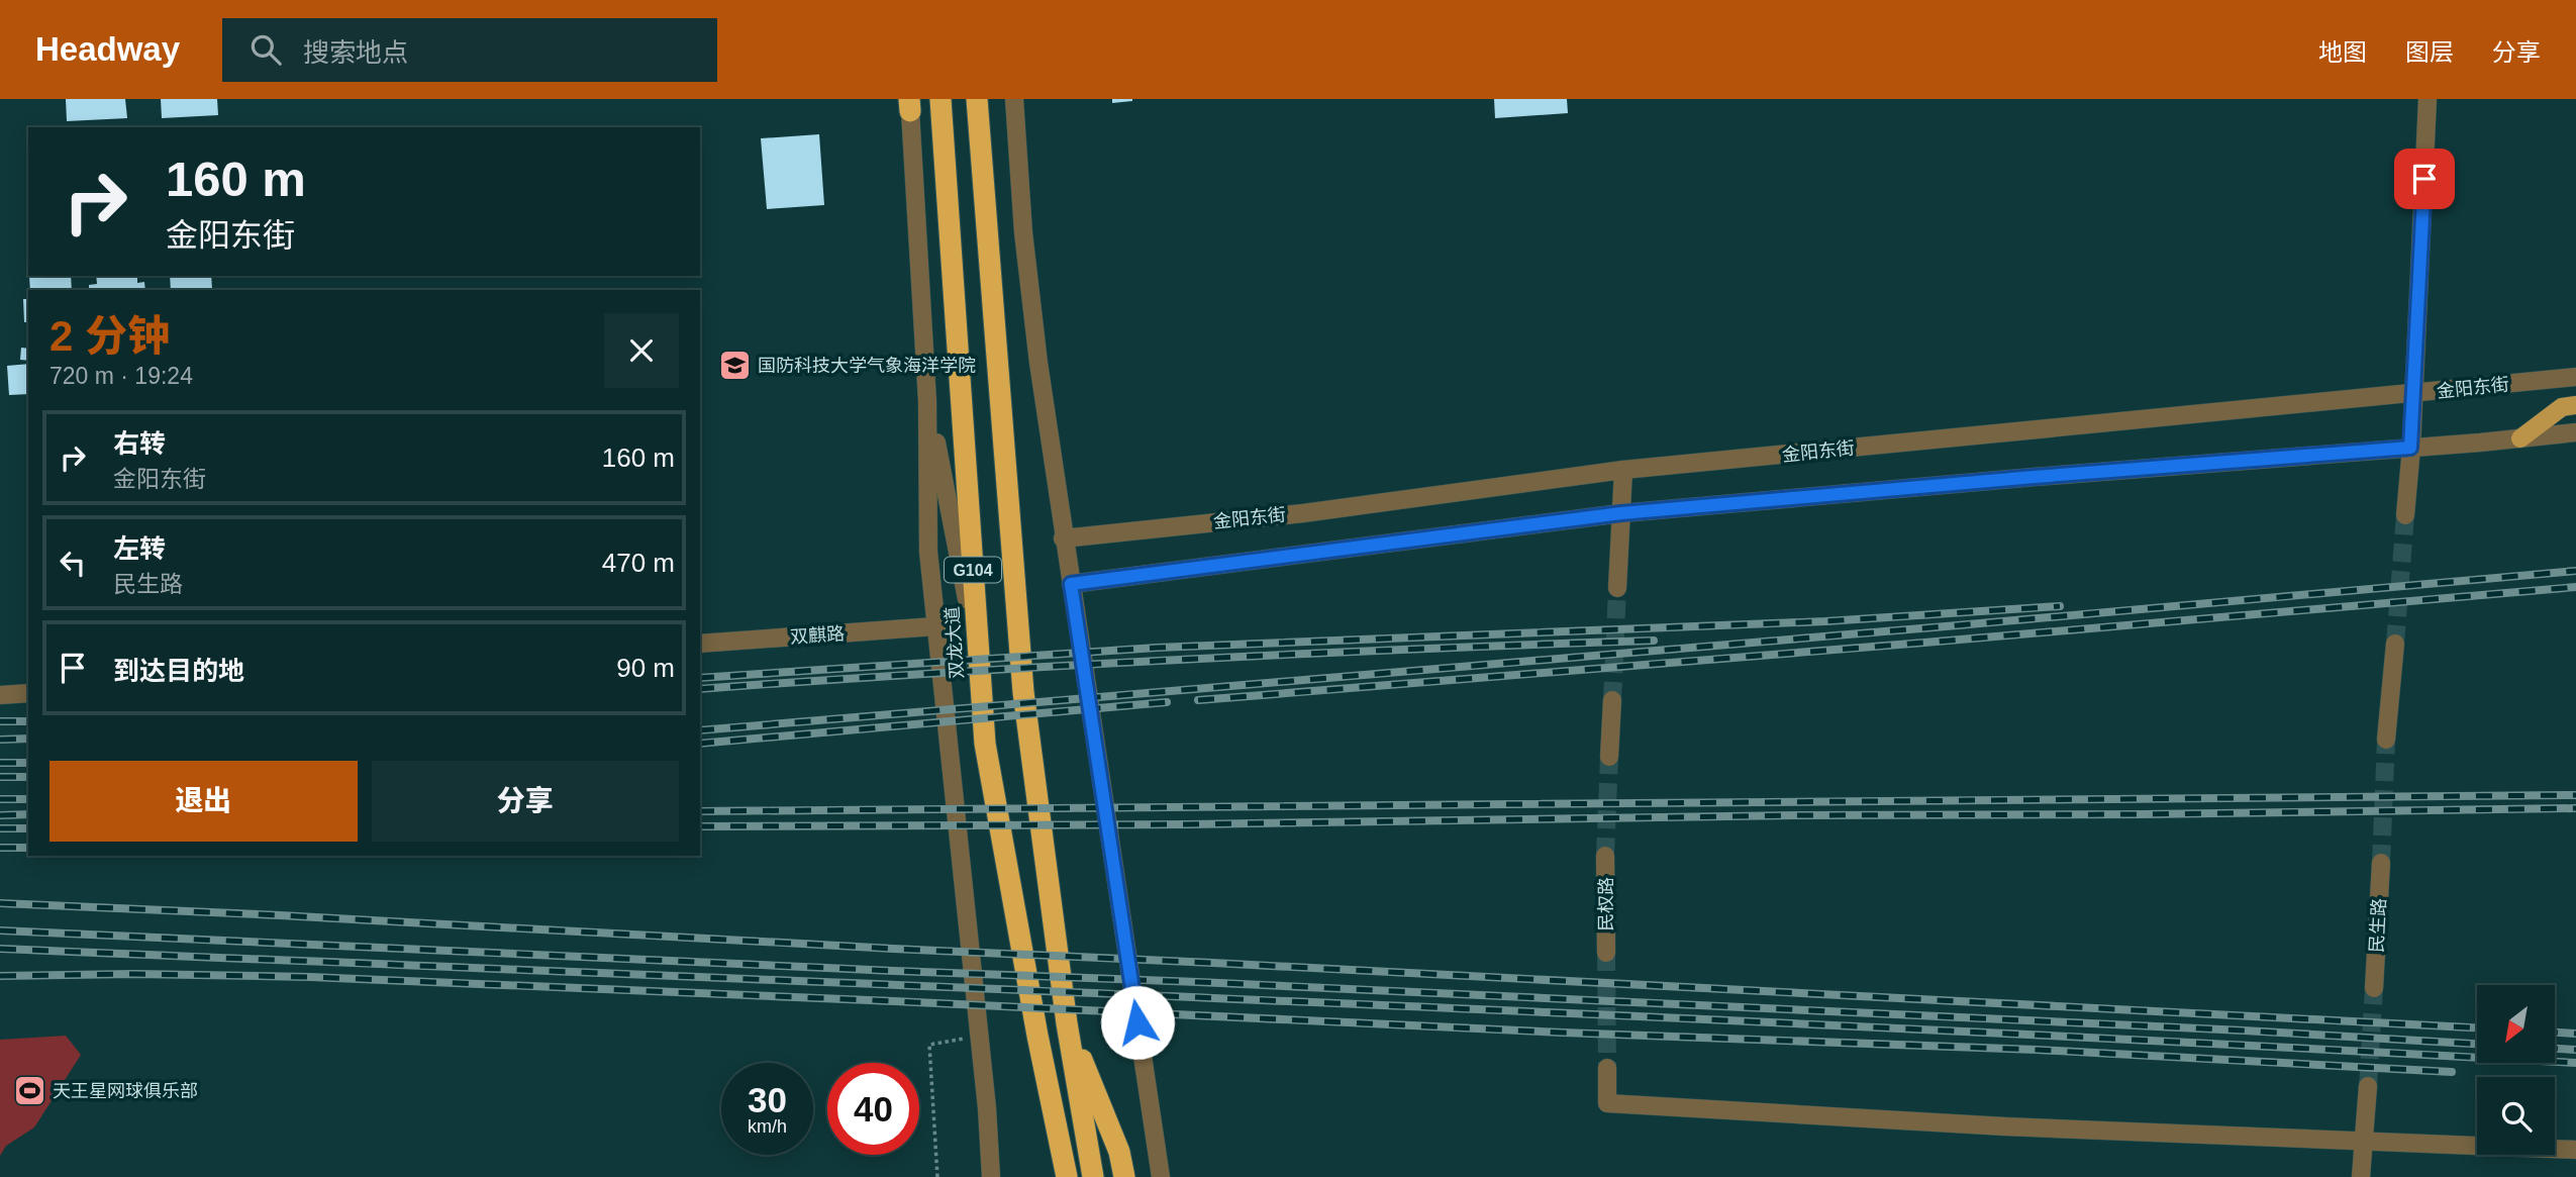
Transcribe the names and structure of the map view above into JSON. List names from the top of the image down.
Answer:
{
  "streets": {
    "highway": ["G104", "双龙大道"],
    "street": [
      "金阳东街",
      "双麒路",
      "民权路",
      "民生路"
    ]
  },
  "crossings": [
    ["G104", "双龙大道"]
  ],
  "places": {
    "school or university": ["国防科技大学气象海洋学院"],
    "sports": ["天王星网球俱乐部"]
  },
  "north": "bottom left",
  "page": {
    "header": "Headway",
    "search": "搜索地点",
    "nav": ["地图", "图层", "分享"],
    "turn": ["160 m", "金阳东街"],
    "heading": ["2 分钟", "720 m · 19:24"],
    "list": [
      {
        "name": "右转",
        "note": "金阳东街",
        "value": "160 m"
      },
      {
        "name": "左转",
        "note": "民生路",
        "value": "470 m"
      },
      {
        "name": "到达目的地",
        "value": "90 m"
      }
    ],
    "buttons": ["退出", "分享"],
    "speed": "30 km/h",
    "limit": "40"
  }
}
